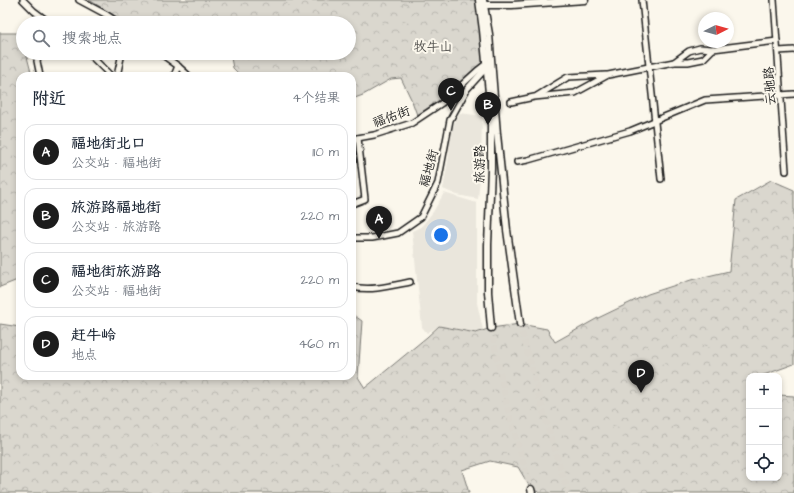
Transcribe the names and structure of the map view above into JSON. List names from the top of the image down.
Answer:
{
  "streets": {
    "main road": ["旅游路"],
    "street": ["云驰路", "福佑街", "福地街"]
  },
  "crossings": [
    ["福佑街", "旅游路"],
    ["福佑街", "福地街"],
    ["旅游路", "福地街"]
  ],
  "parks": ["牧牛山"],
  "north": "right",
  "page": {
    "search": "搜索地点",
    "heading": ["附近", "4个结果"],
    "pins": [
      "C",
      "B",
      "A",
      "D"
    ],
    "list": [
      {
        "mark": "A",
        "name": "福地街北口",
        "note": "公交站 · 福地街",
        "value": "110 m"
      },
      {
        "mark": "B",
        "name": "旅游路福地街",
        "note": "公交站 · 旅游路",
        "value": "220 m"
      },
      {
        "mark": "C",
        "name": "福地街旅游路",
        "note": "公交站 · 福地街",
        "value": "220 m"
      },
      {
        "mark": "D",
        "name": "赶牛岭",
        "note": "地点",
        "value": "460 m"
      }
    ],
    "map_buttons": ["+", "−"]
  }
}
